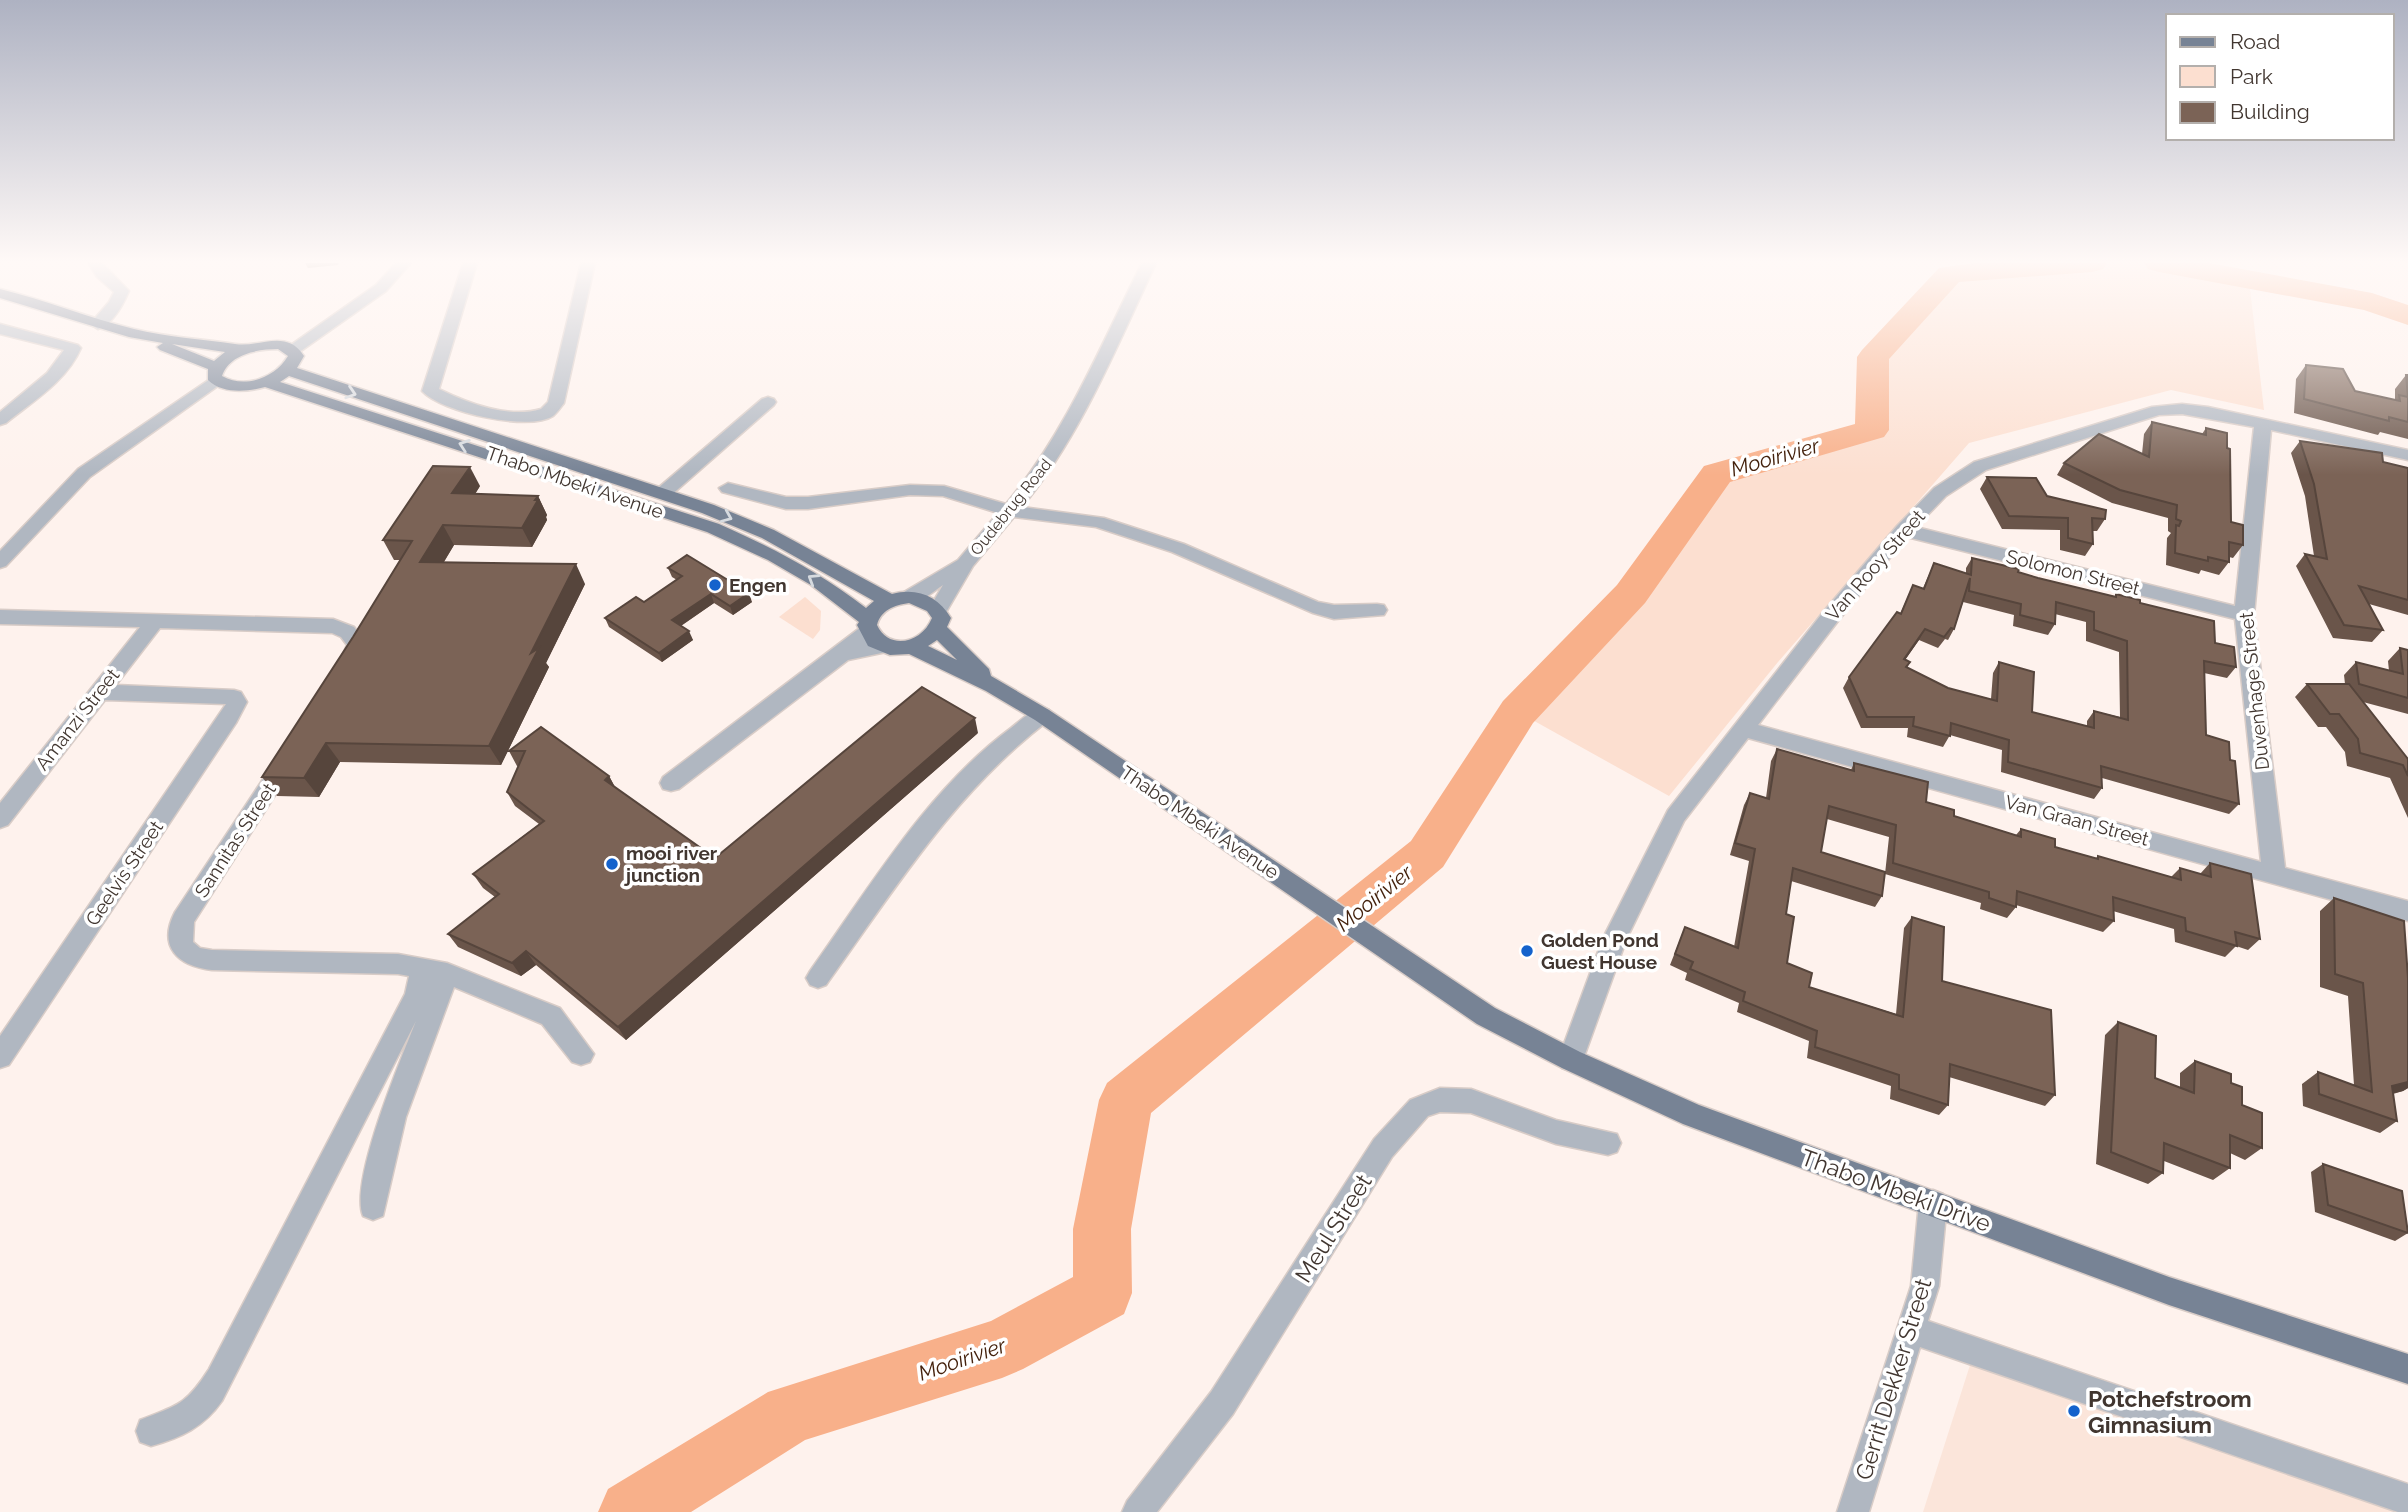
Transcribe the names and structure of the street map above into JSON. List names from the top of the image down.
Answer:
{
  "streets": {
    "main road": ["Thabo Mbeki Avenue", "Thabo Mbeki Drive"],
    "street": [
      "Oudebrug Road",
      "Van Rooy Street",
      "Solomon Street",
      "Duvenhage Street",
      "Amanzi Street",
      "Van Graan Street",
      "Sannitas Street",
      "Geelvis Street",
      "Meul Street",
      "Gerrit Dekker Street"
    ]
  },
  "crossings": [
    ["Thabo Mbeki Avenue", "Oudebrug Road"],
    ["Thabo Mbeki Avenue", "Thabo Mbeki Drive"],
    ["Van Rooy Street", "Solomon Street"],
    ["Van Rooy Street", "Duvenhage Street"],
    ["Van Rooy Street", "Van Graan Street"],
    ["Van Rooy Street", "Thabo Mbeki Drive"],
    ["Solomon Street", "Duvenhage Street"],
    ["Duvenhage Street", "Van Graan Street"],
    ["Amanzi Street", "Geelvis Street"],
    ["Thabo Mbeki Drive", "Gerrit Dekker Street"]
  ],
  "water": ["Mooirivier"],
  "places": [
    "Engen",
    "mooi river junction",
    "Golden Pond Guest House",
    "Potchefstroom Gimnasium"
  ],
  "legend": ["Road", "Park", "Building"]
}
